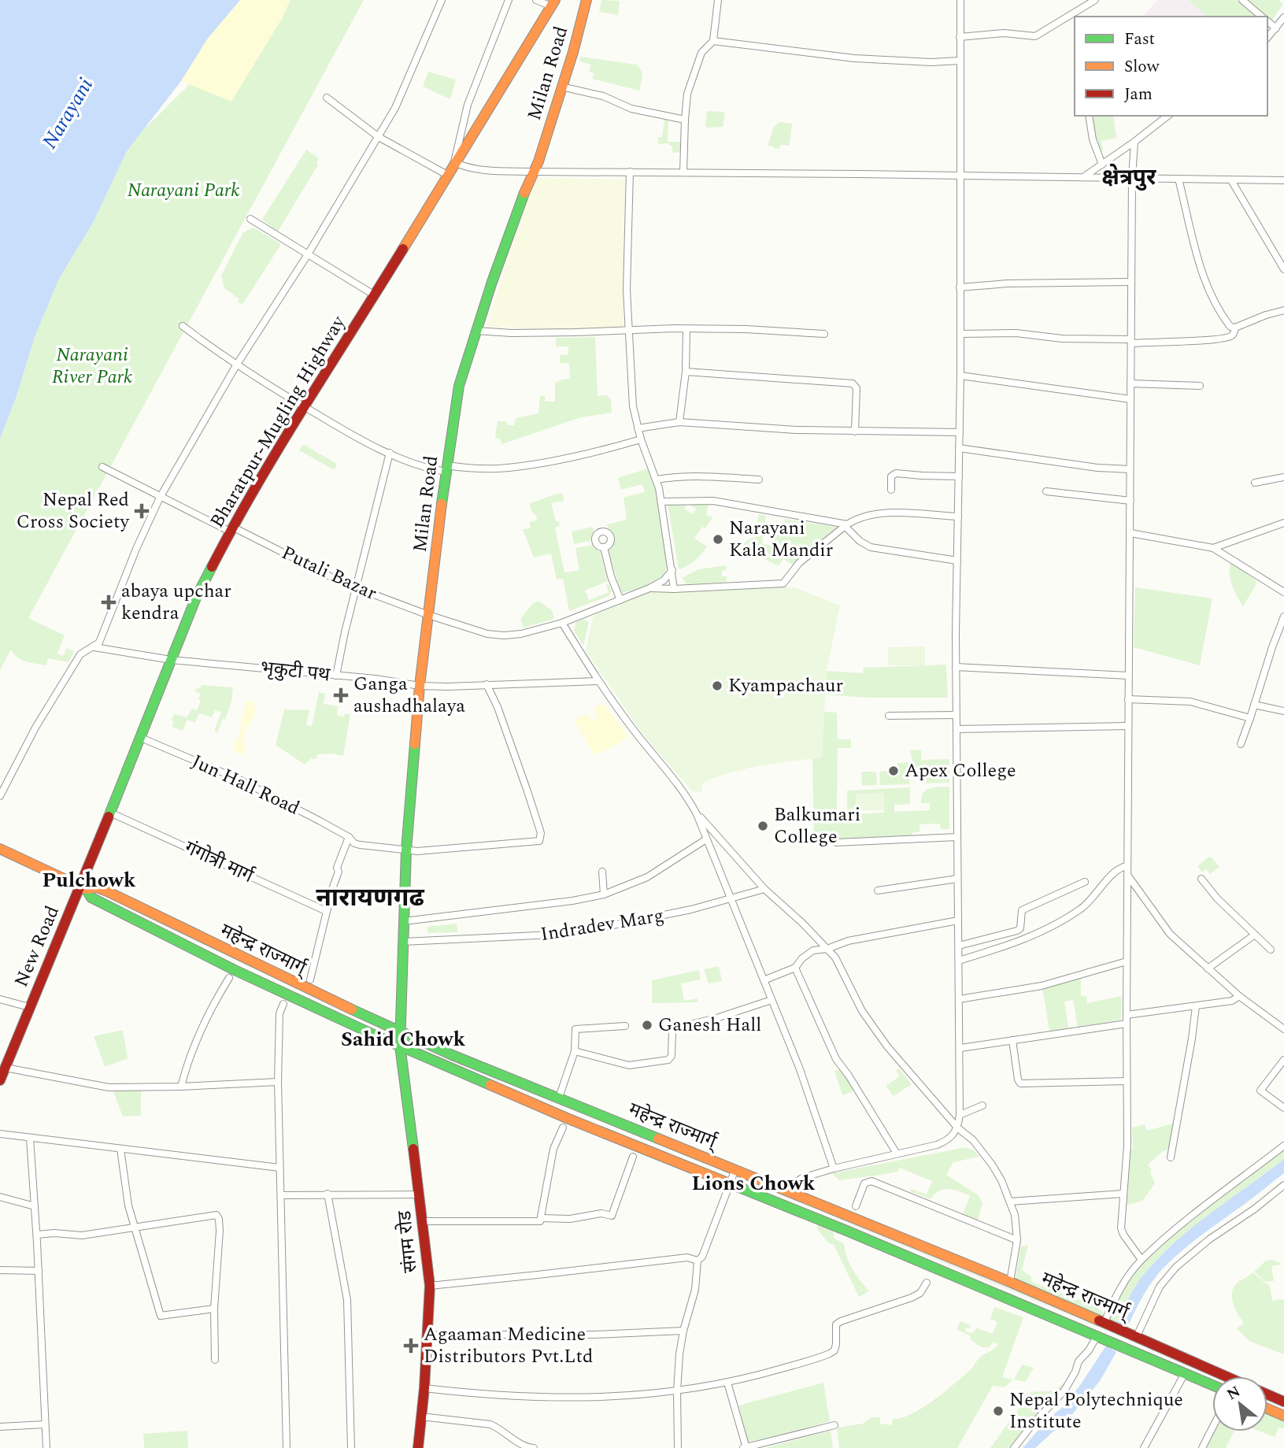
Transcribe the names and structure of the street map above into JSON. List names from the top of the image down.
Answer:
{
  "streets": {
    "main road": [
      "Milan Road",
      "Bharatpur-Mugling Highway",
      "New Road",
      "महेन्द्र राज्मार्ग्",
      "संगम रोड"
    ],
    "street": [
      "Putali Bazar",
      "भृकुटी पथ",
      "Jun Hall Road",
      "गंगोत्री मार्ग",
      "Indradev Marg"
    ]
  },
  "crossings": [
    ["Milan Road", "Putali Bazar"],
    ["Milan Road", "भृकुटी पथ"],
    ["Milan Road", "Jun Hall Road"],
    ["Milan Road", "Indradev Marg"],
    ["Milan Road", "महेन्द्र राज्मार्ग्"],
    ["Milan Road", "संगम रोड"],
    ["Bharatpur-Mugling Highway", "Putali Bazar"],
    ["Bharatpur-Mugling Highway", "भृकुटी पथ"],
    ["Bharatpur-Mugling Highway", "Jun Hall Road"],
    ["Bharatpur-Mugling Highway", "गंगोत्री मार्ग"],
    ["Bharatpur-Mugling Highway", "New Road"],
    ["Bharatpur-Mugling Highway", "महेन्द्र राज्मार्ग्"],
    ["भृकुटी पथ", "Jun Hall Road"],
    ["New Road", "महेन्द्र राज्मार्ग्"],
    ["महेन्द्र राज्मार्ग्", "संगम रोड"]
  ],
  "districts": [
    "क्षेत्रपुर",
    "Pulchowk",
    "नारायणगढ",
    "Sahid Chowk",
    "Lions Chowk"
  ],
  "water": ["Narayani"],
  "parks": ["Narayani Park", "Narayani River Park"],
  "places": {
    "health": [
      "Nepal Red Cross Society",
      "abaya upchar kendra",
      "Ganga aushadhalaya",
      "Agaaman Medicine Distributors Pvt.Ltd"
    ],
    "other": [
      "Narayani Kala Mandir",
      "Kyampachaur",
      "Apex College",
      "Balkumari College",
      "Ganesh Hall",
      "Nepal Polytechnique Institute"
    ]
  },
  "legend": ["Fast", "Slow", "Jam"],
  "north": "top left"
}
